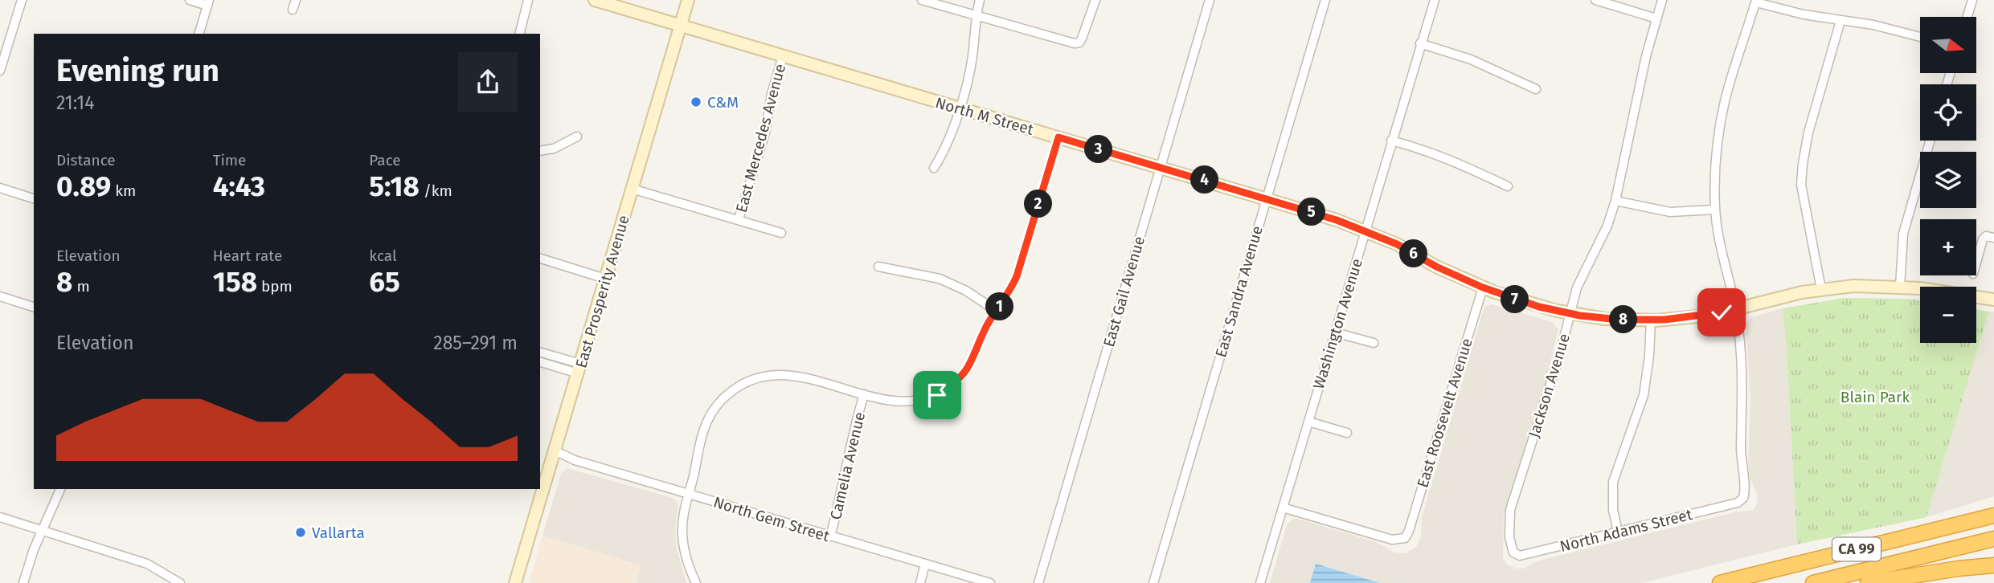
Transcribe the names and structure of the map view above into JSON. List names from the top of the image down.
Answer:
{
  "streets": {
    "highway": ["CA 99"],
    "street": [
      "North M Street",
      "East Mercedes Avenue",
      "East Prosperity Avenue",
      "East Gail Avenue",
      "East Sandra Avenue",
      "Washington Avenue",
      "Jackson Avenue",
      "East Roosevelt Avenue",
      "Camelia Avenue",
      "North Gem Street",
      "North Adams Street"
    ]
  },
  "crossings": [
    ["North M Street", "East Mercedes Avenue"],
    ["North M Street", "East Prosperity Avenue"],
    ["North M Street", "East Gail Avenue"],
    ["North M Street", "East Sandra Avenue"],
    ["North M Street", "Washington Avenue"],
    ["North M Street", "Jackson Avenue"],
    ["North M Street", "East Roosevelt Avenue"],
    ["North M Street", "North Adams Street"],
    ["East Prosperity Avenue", "North Gem Street"],
    ["Washington Avenue", "East Roosevelt Avenue"],
    ["Jackson Avenue", "North Adams Street"],
    ["Camelia Avenue", "North Gem Street"]
  ],
  "parks": ["Blain Park"],
  "places": ["C&M", "Vallarta"],
  "north": "right",
  "page": {
    "map_buttons": ["+", "−"],
    "heading": ["Evening run", "21:14"],
    "stats": [
      ["Distance", "0.89 km"],
      ["Time", "4:43"],
      ["Pace", "5:18 /km"],
      ["Elevation", "8 m"],
      ["Heart rate", "158 bpm"],
      ["kcal", "65"]
    ],
    "pins": [
      "3",
      "4",
      "2",
      "5",
      "6",
      "7",
      "1",
      "8"
    ],
    "chart": ["Elevation", "285–291 m"]
  }
}
